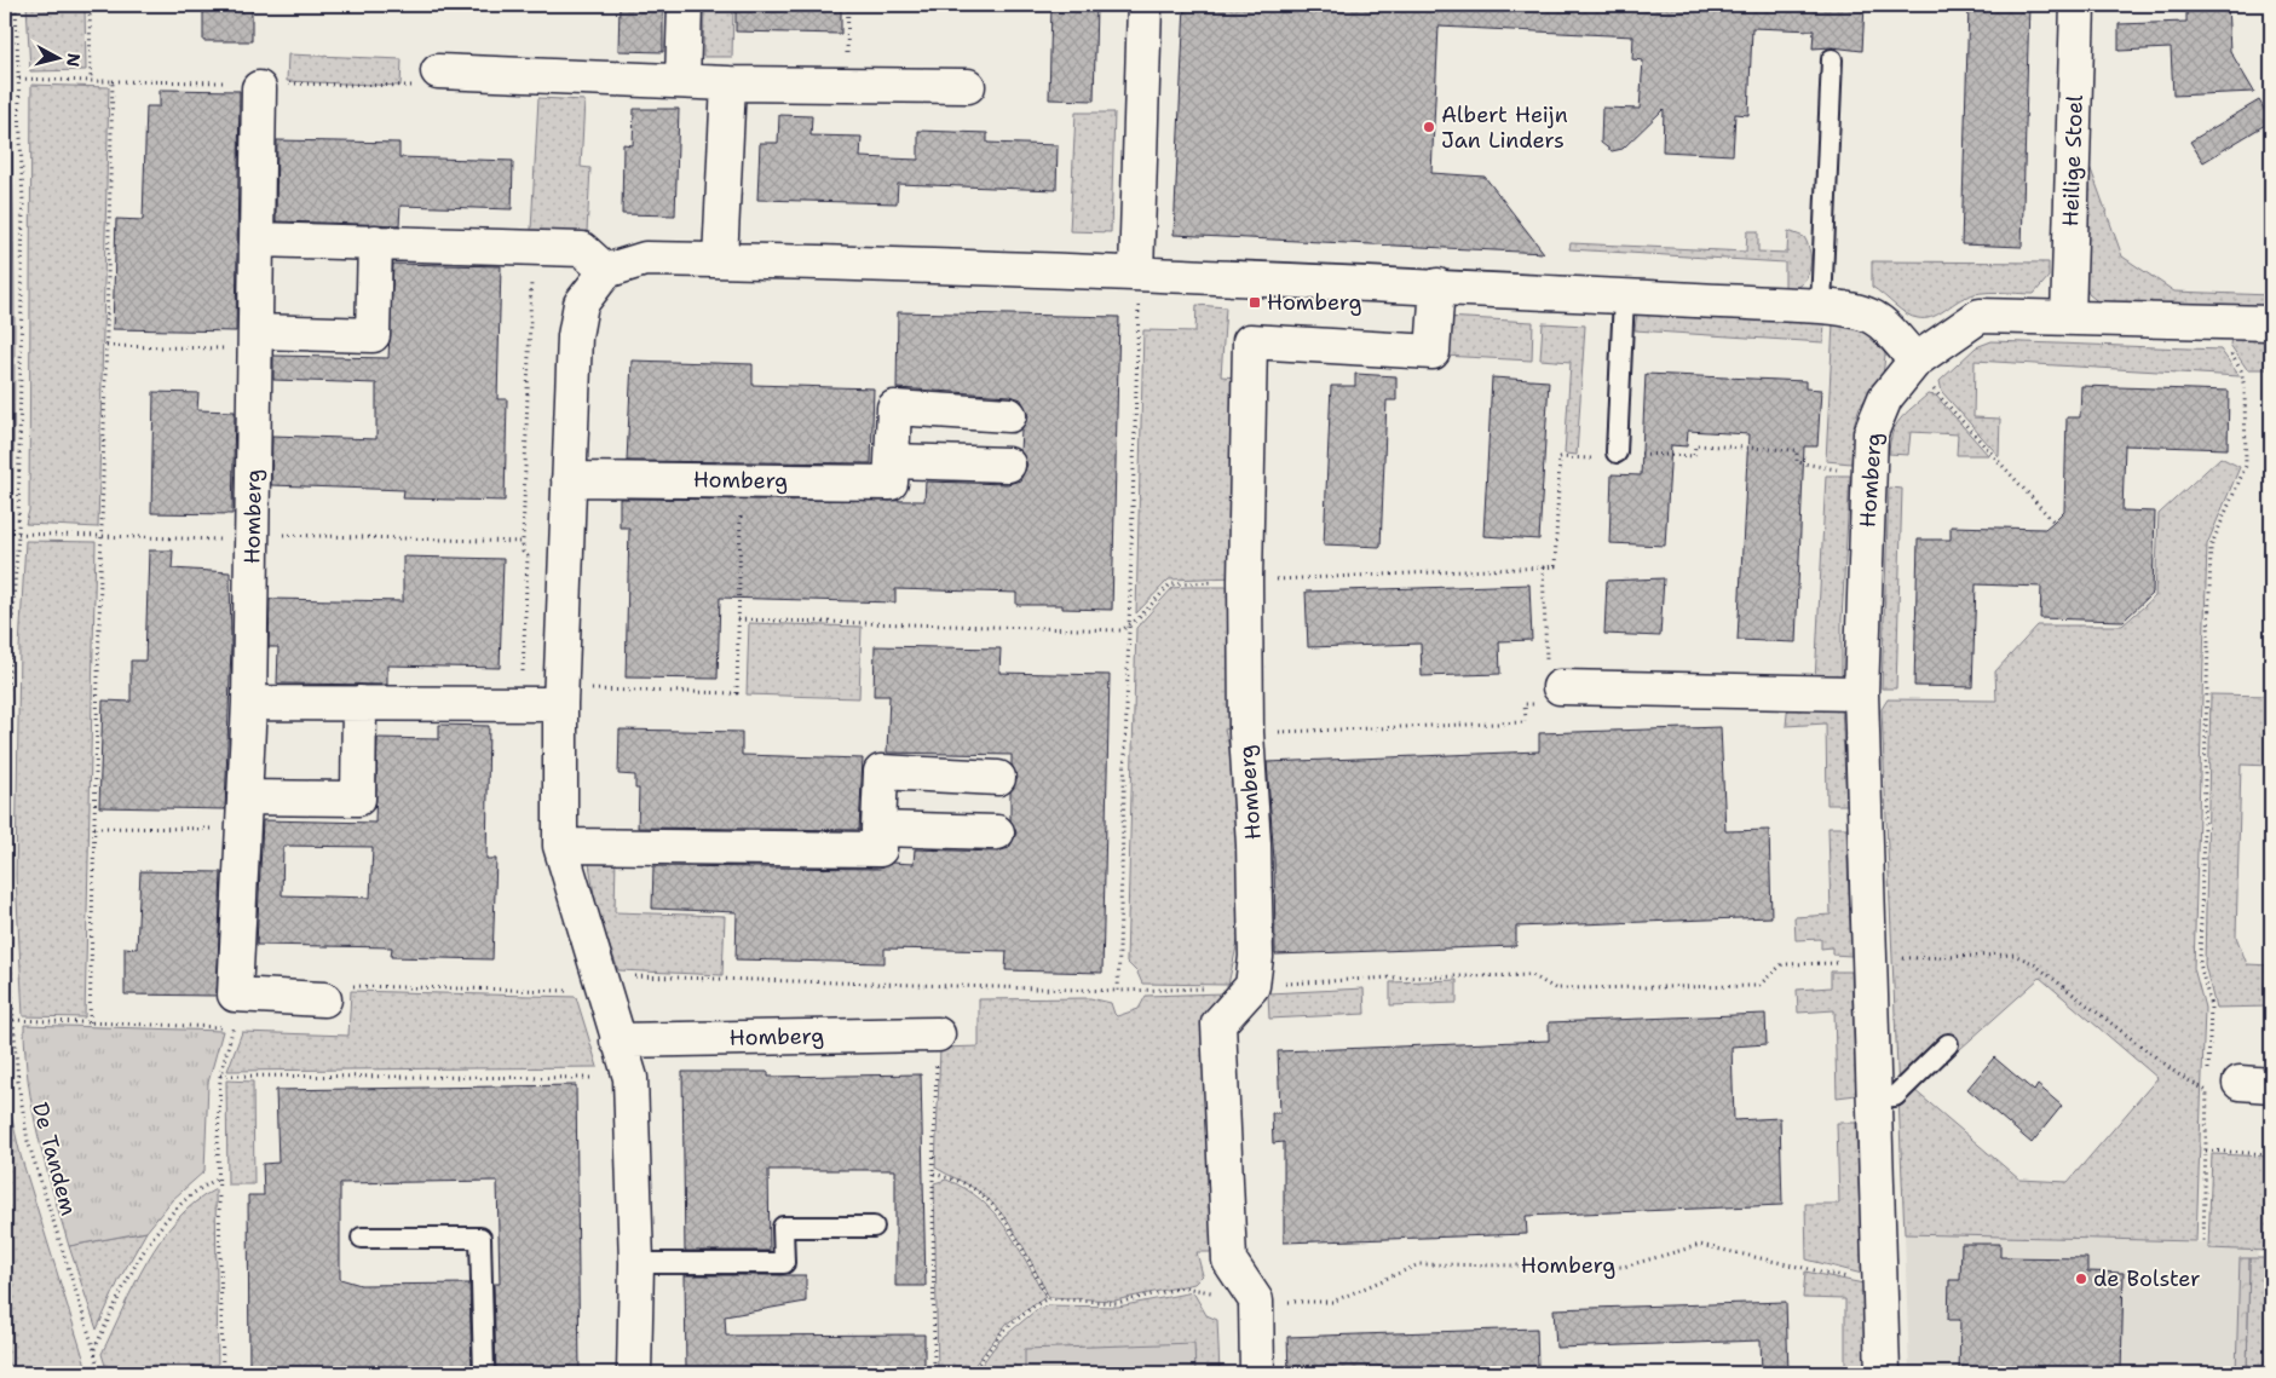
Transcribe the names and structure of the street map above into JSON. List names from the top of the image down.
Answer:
{
  "streets": {
    "street": ["Heilige Stoel", "Homberg"],
    "path": ["De Tandem"]
  },
  "places": {
    "other": ["Albert Heijn Jan Linders", "de Bolster"],
    "transit": ["Homberg"]
  },
  "north": "right"
}
